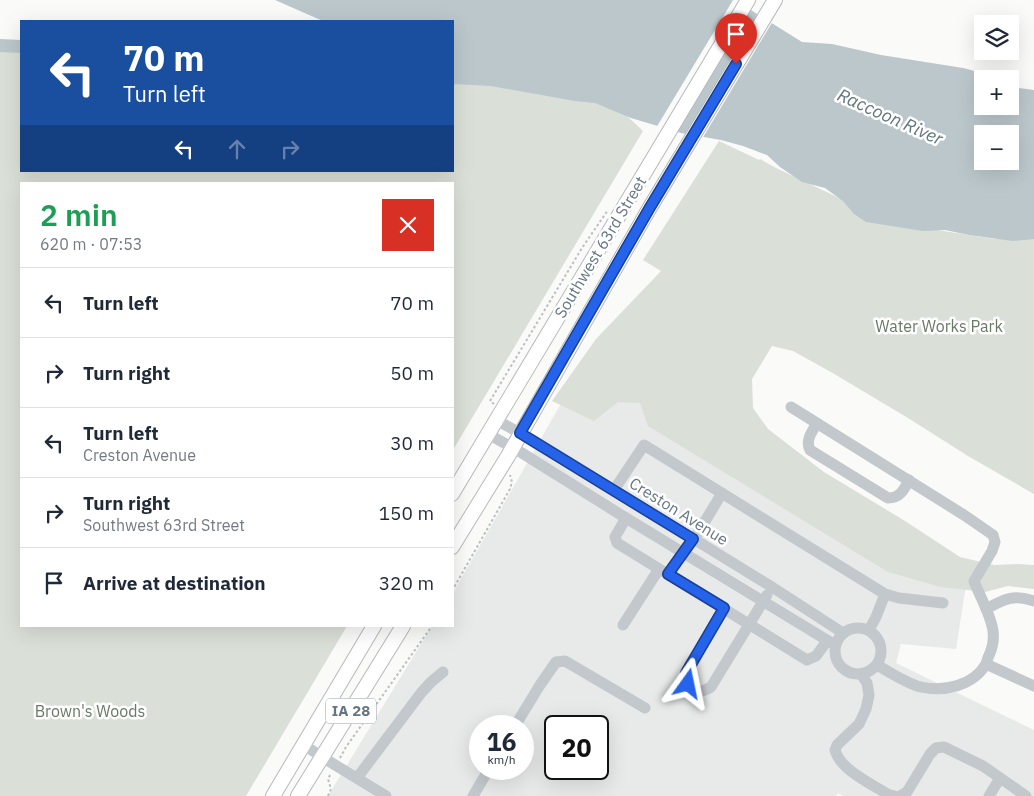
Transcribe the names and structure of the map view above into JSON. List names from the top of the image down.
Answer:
{
  "streets": {
    "main road": ["Southwest 63rd Street", "IA 28"],
    "street": ["Creston Avenue"]
  },
  "crossings": [
    ["Southwest 63rd Street", "Creston Avenue"]
  ],
  "water": ["Raccoon River"],
  "parks": ["Water Works Park", "Brown's Woods"],
  "page": {
    "map_buttons": ["+", "−"],
    "turn": ["70 m", "Turn left"],
    "heading": ["2 min", "620 m · 07:53"],
    "list": [
      {
        "name": "Turn left",
        "value": "70 m"
      },
      {
        "name": "Turn right",
        "value": "50 m"
      },
      {
        "name": "Turn left",
        "note": "Creston Avenue",
        "value": "30 m"
      },
      {
        "name": "Turn right",
        "note": "Southwest 63rd Street",
        "value": "150 m"
      },
      {
        "name": "Arrive at destination",
        "value": "320 m"
      }
    ],
    "speed": "16 km/h",
    "limit": "20"
  }
}
